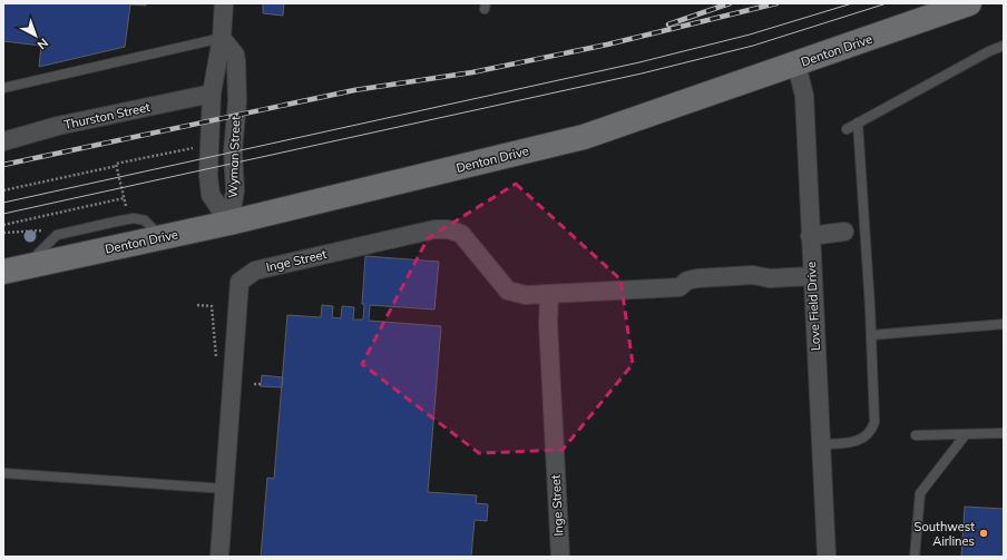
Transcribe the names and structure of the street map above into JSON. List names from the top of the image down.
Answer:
{
  "streets": {
    "main road": ["Denton Drive"],
    "street": [
      "Thurston Street",
      "Wyman Street",
      "Inge Street",
      "Love Field Drive"
    ]
  },
  "crossings": [
    ["Denton Drive", "Wyman Street"],
    ["Denton Drive", "Love Field Drive"],
    ["Thurston Street", "Wyman Street"],
    ["Inge Street", "Love Field Drive"]
  ],
  "places": ["Southwest Airlines"],
  "north": "bottom right"
}
